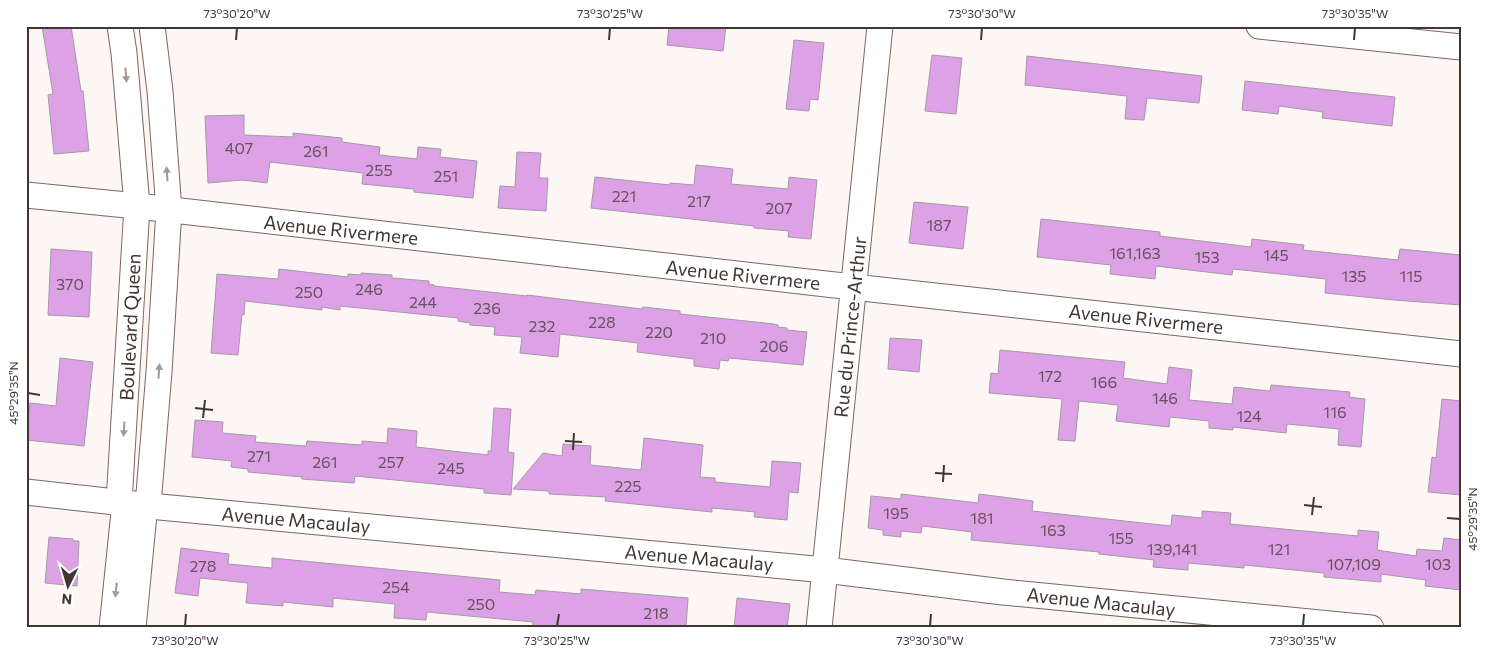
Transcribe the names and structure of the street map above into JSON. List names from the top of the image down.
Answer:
{
  "streets": {
    "street": [
      "Avenue Rivermere",
      "Boulevard Queen",
      "Rue du Prince-Arthur",
      "Avenue Macaulay"
    ]
  },
  "crossings": [
    ["Avenue Rivermere", "Boulevard Queen"],
    ["Avenue Rivermere", "Rue du Prince-Arthur"],
    ["Boulevard Queen", "Avenue Macaulay"],
    ["Rue du Prince-Arthur", "Avenue Macaulay"]
  ],
  "house_numbers": [
    "407",
    "261",
    "255",
    "251",
    "221",
    "217",
    "207",
    "187",
    "161,163",
    "145",
    "153",
    "135",
    "115",
    "370",
    "246",
    "250",
    "244",
    "236",
    "228",
    "232",
    "220",
    "210",
    "206",
    "172",
    "166",
    "146",
    "116",
    "124",
    "271",
    "261",
    "257",
    "245",
    "225",
    "195",
    "181",
    "163",
    "155",
    "139,141",
    "121",
    "107,109",
    "103",
    "278",
    "254",
    "250",
    "218"
  ],
  "north": "bottom",
  "coordinates": [
    "73°30'20\"W",
    "73°30'25\"W",
    "73°30'30\"W",
    "73°30'35\"W",
    "45°29'35\"N"
  ]
}
